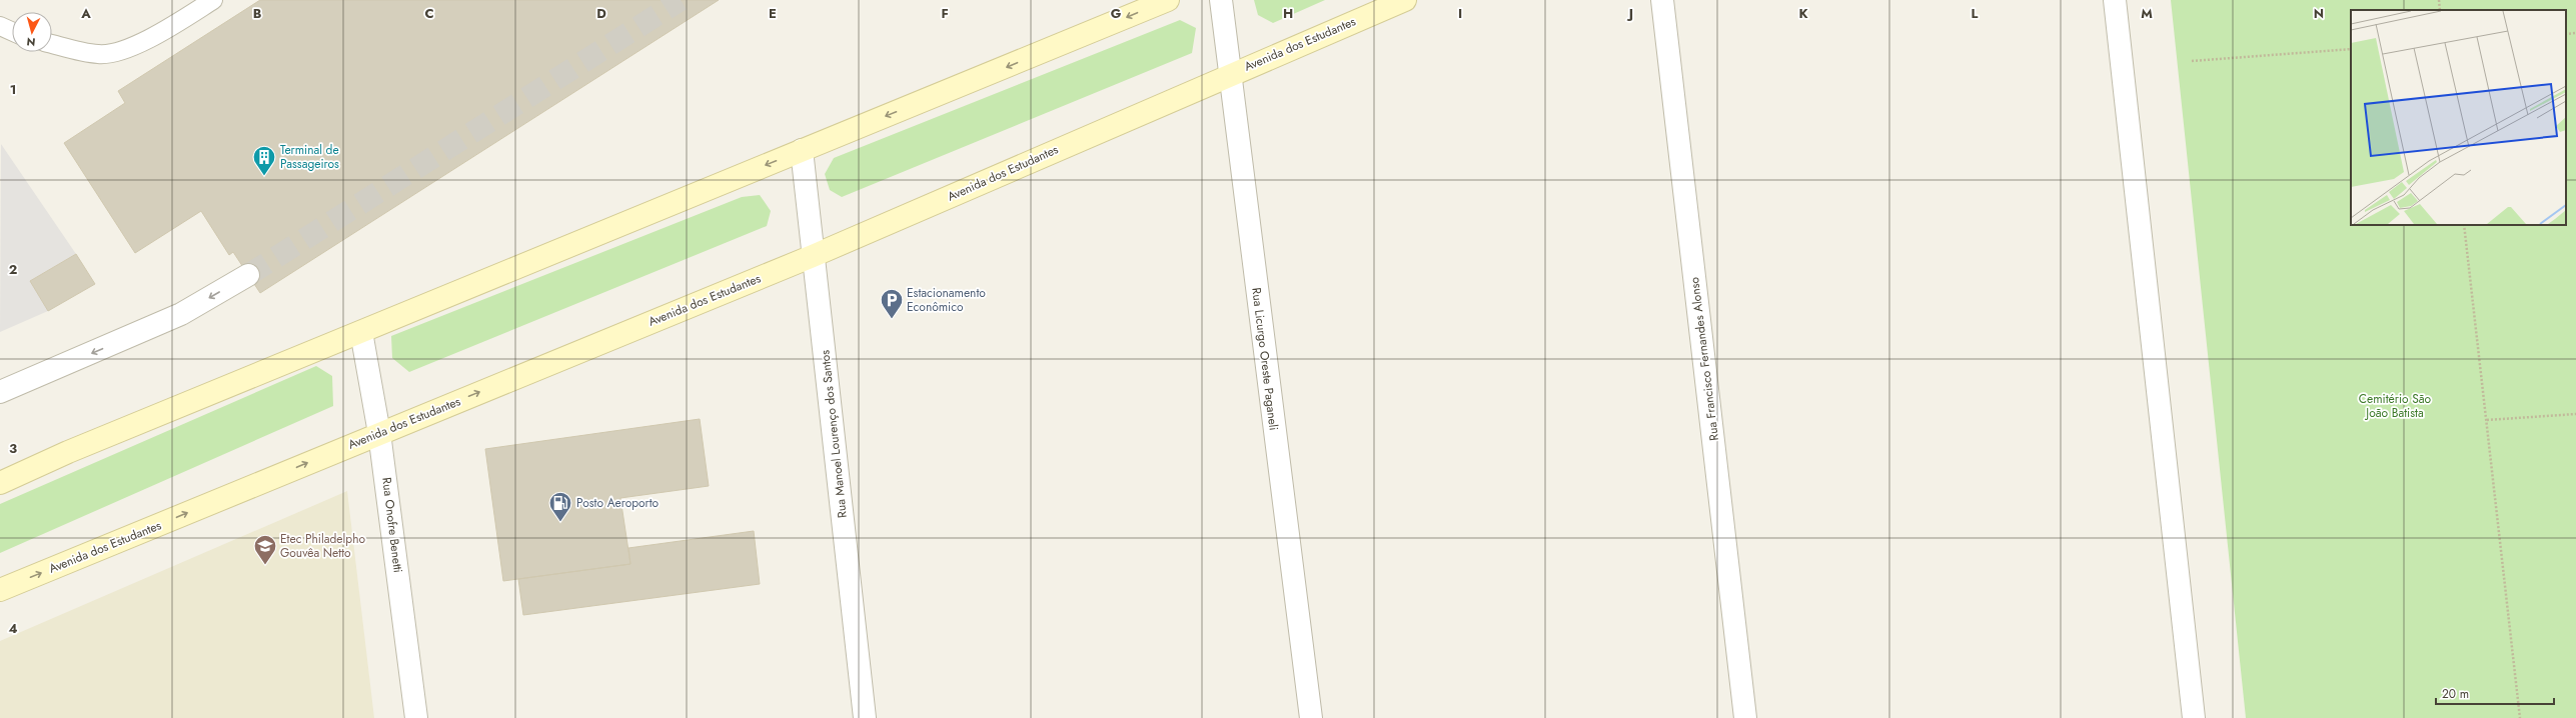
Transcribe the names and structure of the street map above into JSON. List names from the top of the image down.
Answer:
{
  "streets": {
    "main road": ["Avenida dos Estudantes"],
    "street": [
      "Rua Licurgo Oreste Paganeli",
      "Rua Francisco Fernandes Alonso",
      "Rua Manoel Lourenço dos Santos",
      "Rua Onofre Benetti"
    ]
  },
  "crossings": [
    ["Avenida dos Estudantes", "Rua Licurgo Oreste Paganeli"],
    ["Avenida dos Estudantes", "Rua Manoel Lourenço dos Santos"],
    ["Avenida dos Estudantes", "Rua Onofre Benetti"]
  ],
  "parks": ["Cemitério São João Batista"],
  "places": {
    "building": ["Terminal de Passageiros"],
    "parking": ["Estacionamento Econômico"],
    "fuel station": ["Posto Aeroporto"],
    "school or university": ["Etec Philadelpho Gouvêa Netto"]
  },
  "scale_bar": "20 m",
  "north": "bottom",
  "grid": {
    "columns": [
      "A",
      "B",
      "C",
      "D",
      "E",
      "F",
      "G",
      "H",
      "I",
      "J",
      "K",
      "L",
      "M",
      "N"
    ],
    "rows": [
      "1",
      "2",
      "3",
      "4"
    ]
  }
}
